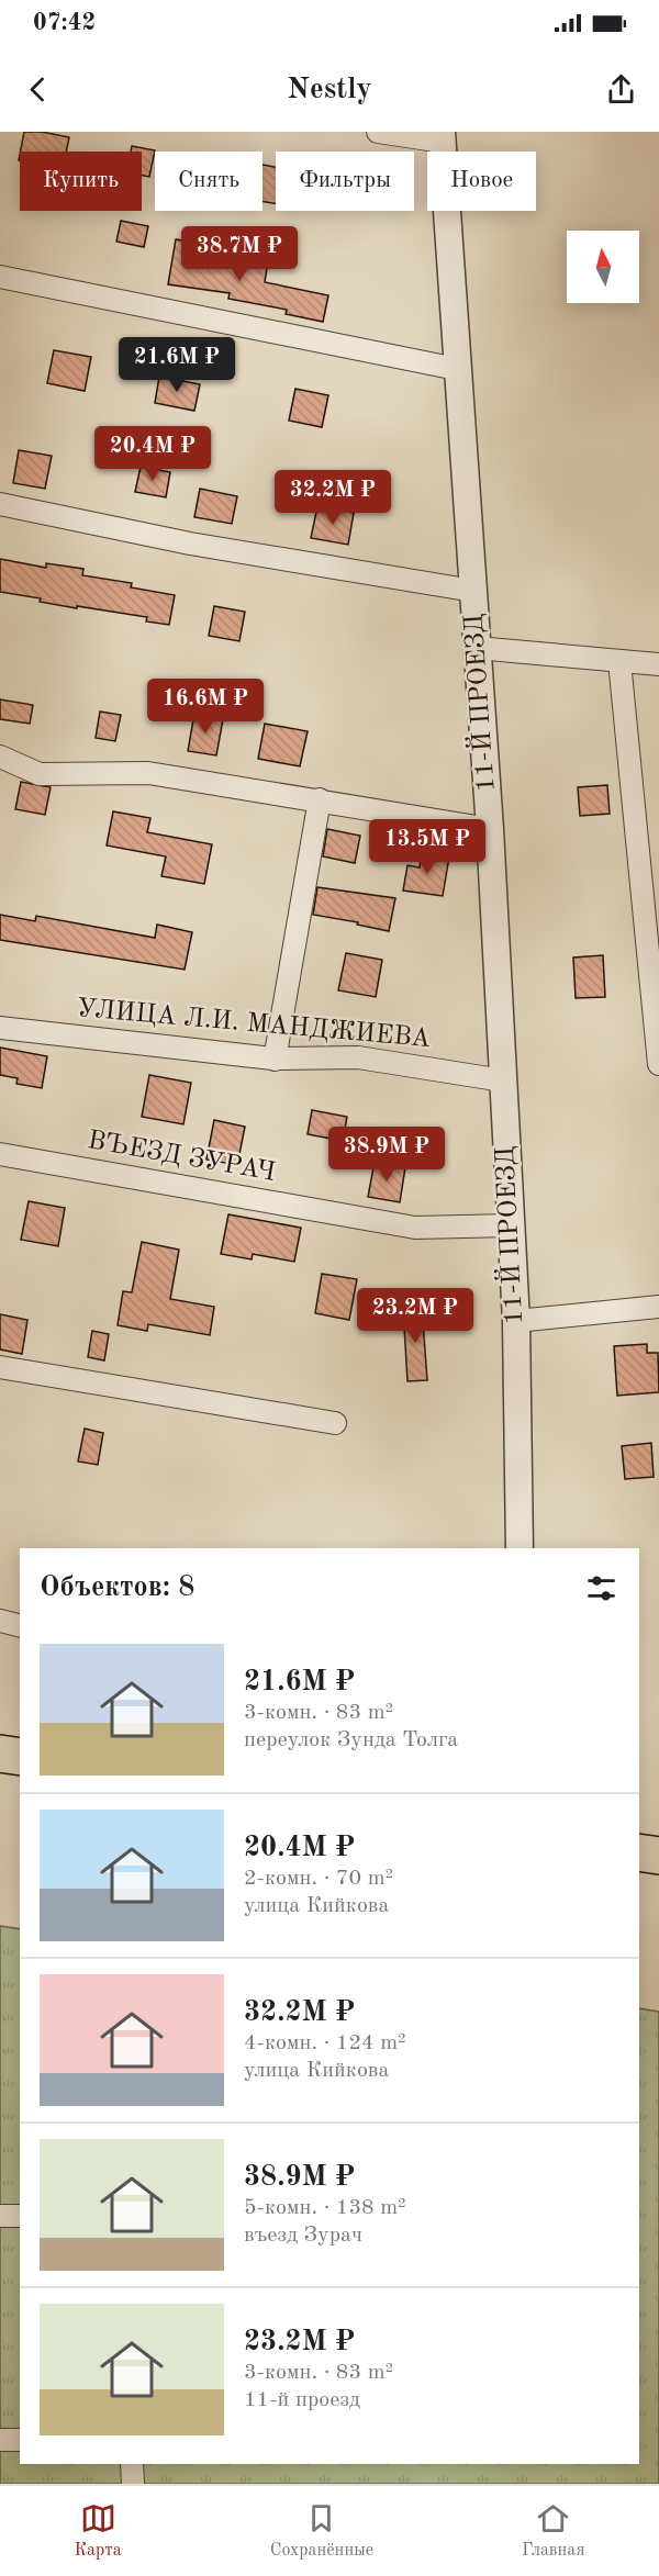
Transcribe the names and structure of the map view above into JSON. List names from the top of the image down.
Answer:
{
  "streets": {
    "street": ["11-Й ПРОЕЗД", "УЛИЦА Л.И. МАНДЖИЕВА", "ВЪЕЗД ЗУРАЧ"]
  },
  "crossings": [
    ["11-Й ПРОЕЗД", "УЛИЦА Л.И. МАНДЖИЕВА"],
    ["11-Й ПРОЕЗД", "ВЪЕЗД ЗУРАЧ"]
  ],
  "north": "top",
  "page": {
    "status": "07:42",
    "header": "Nestly",
    "chip": [
      "Купить",
      "Снять",
      "Фильтры",
      "Новое"
    ],
    "price": [
      "38.7M ₽",
      "21.6M ₽",
      "20.4M ₽",
      "32.2M ₽",
      "16.6M ₽",
      "13.5M ₽",
      "38.9M ₽",
      "23.2M ₽"
    ],
    "heading": "Объектов: 8",
    "list": [
      {
        "name": "21.6M ₽",
        "note": "3-комн. · 83 m² · переулок Зунда Толга"
      },
      {
        "name": "20.4M ₽",
        "note": "2-комн. · 70 m² · улица Кийкова"
      },
      {
        "name": "32.2M ₽",
        "note": "4-комн. · 124 m² · улица Кийкова"
      },
      {
        "name": "38.9M ₽",
        "note": "5-комн. · 138 m² · въезд Зурач"
      },
      {
        "name": "23.2M ₽",
        "note": "3-комн. · 83 m² · 11-й проезд"
      }
    ],
    "tabs": ["Карта", "Сохранённые", "Главная"]
  }
}
